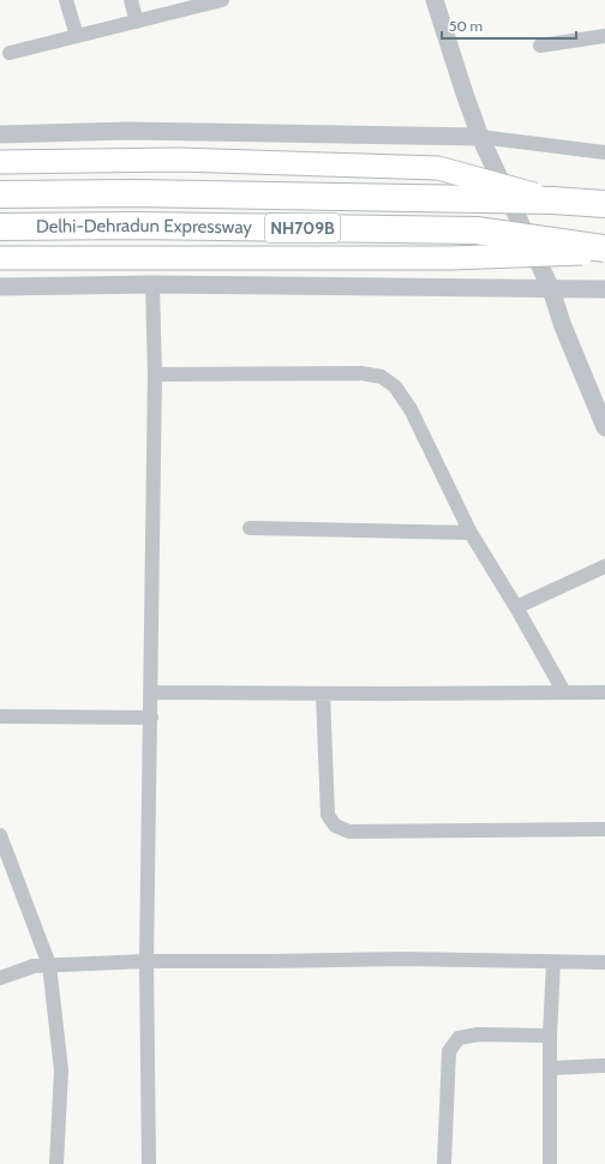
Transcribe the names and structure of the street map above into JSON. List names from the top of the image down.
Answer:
{
  "streets": {
    "highway": ["Delhi-Dehradun Expressway", "NH709B"]
  },
  "scale_bar": "50 m"
}
